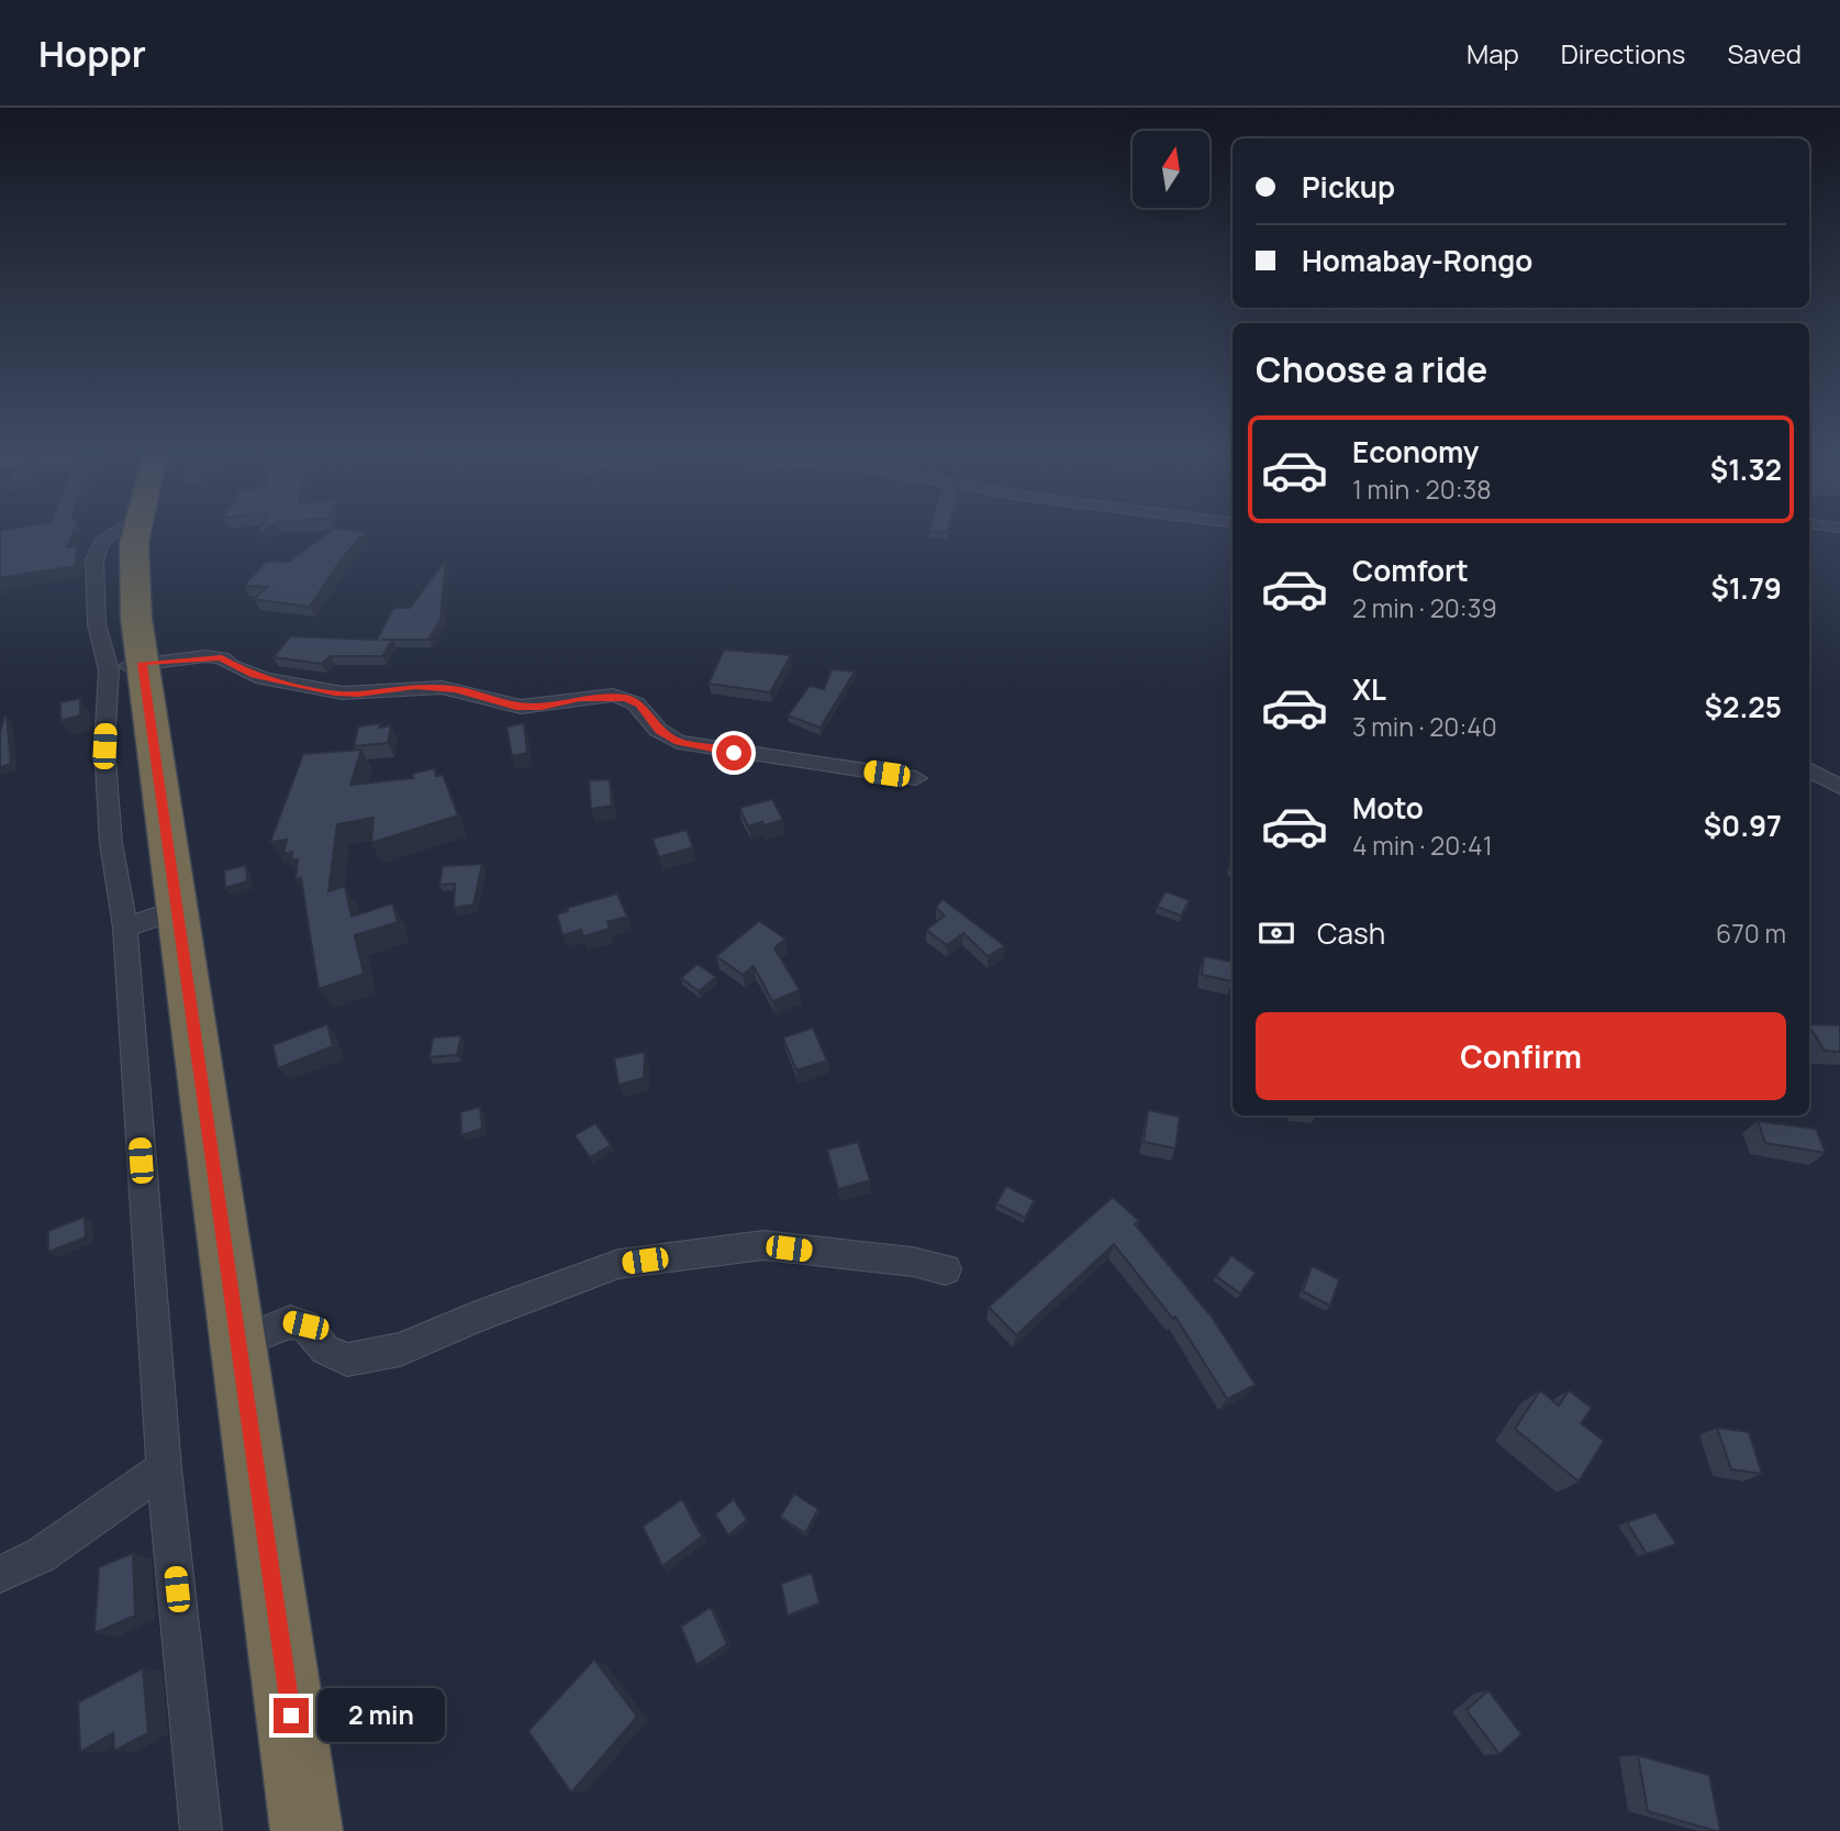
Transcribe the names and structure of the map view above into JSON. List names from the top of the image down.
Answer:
{
  "north": "top",
  "page": {
    "header": "Hoppr",
    "nav": ["Map", "Directions", "Saved"],
    "banner": ["Pickup", "Homabay-Rongo"],
    "heading": "Choose a ride",
    "list": [
      {
        "name": "Economy",
        "note": "1 min · 20:38",
        "value": "$1.32"
      },
      {
        "name": "Comfort",
        "note": "2 min · 20:39",
        "value": "$1.79"
      },
      {
        "name": "XL",
        "note": "3 min · 20:40",
        "value": "$2.25"
      },
      {
        "name": "Moto",
        "note": "4 min · 20:41",
        "value": "$0.97"
      }
    ],
    "pay": ["Cash", "670 m"],
    "buttons": "Confirm",
    "bubble": "2 min"
  }
}
